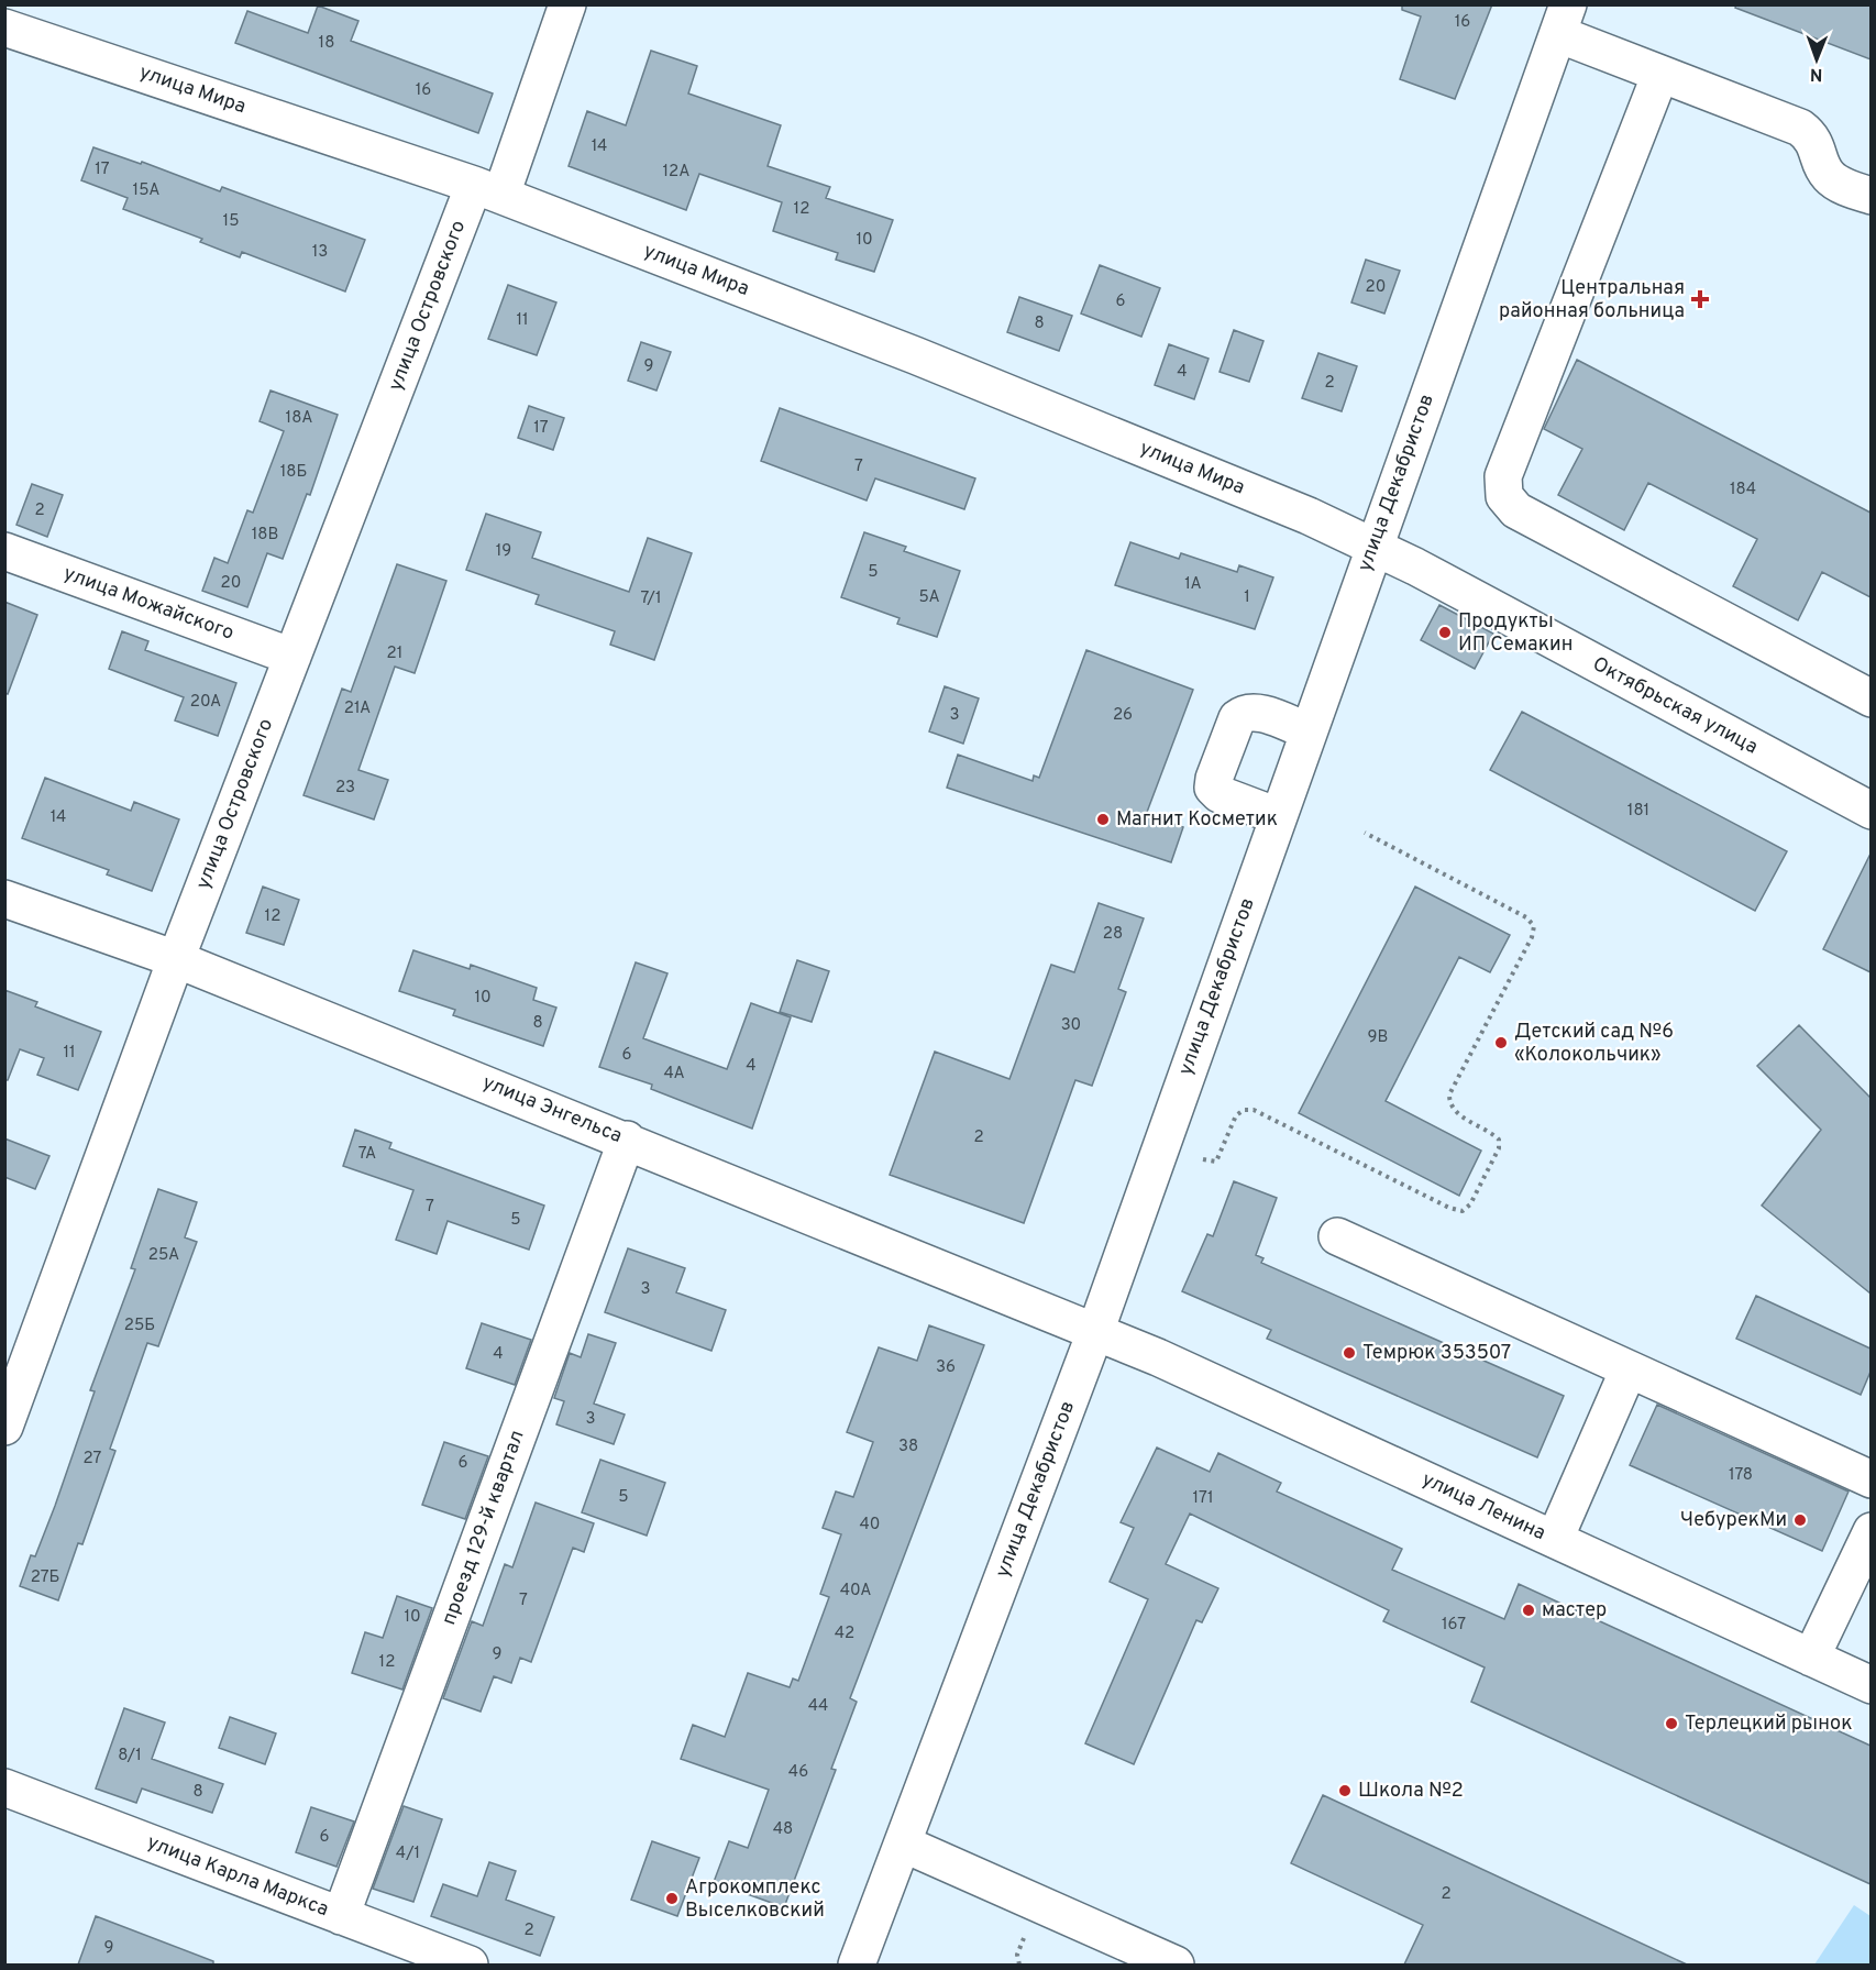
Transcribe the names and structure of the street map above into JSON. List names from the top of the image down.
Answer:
{
  "streets": {
    "street": [
      "улица Мира",
      "улица Островского",
      "улица Декабристов",
      "улица Можайского",
      "Октябрьская улица",
      "улица Энгельса",
      "улица Ленина",
      "проезд 129-й квартал",
      "улица Карла Маркса"
    ]
  },
  "crossings": [
    ["улица Мира", "улица Островского"],
    ["улица Мира", "улица Декабристов"],
    ["улица Мира", "Октябрьская улица"],
    ["улица Островского", "улица Можайского"],
    ["улица Островского", "улица Энгельса"],
    ["улица Декабристов", "Октябрьская улица"],
    ["улица Декабристов", "улица Энгельса"],
    ["улица Декабристов", "улица Ленина"],
    ["улица Энгельса", "улица Ленина"],
    ["улица Энгельса", "проезд 129-й квартал"],
    ["проезд 129-й квартал", "улица Карла Маркса"]
  ],
  "places": {
    "health": ["Центральная районная больница"],
    "other": [
      "Продукты ИП Семакин",
      "Магнит Косметик",
      "Детский сад №6 «Колокольчик»",
      "Темрюк 353507",
      "ЧебурекМи",
      "мастер",
      "Терлецкий рынок",
      "Школа №2",
      "Агрокомплекс Выселковский"
    ]
  },
  "house_numbers": [
    "16",
    "18",
    "16",
    "14",
    "17",
    "12А",
    "15А",
    "12",
    "15",
    "10",
    "13",
    "20",
    "6",
    "11",
    "8",
    "9",
    "4",
    "2",
    "18А",
    "17",
    "7",
    "18Б",
    "184",
    "2",
    "18В",
    "19",
    "5",
    "20",
    "1А",
    "5А",
    "1",
    "7/1",
    "21",
    "20А",
    "21А",
    "3",
    "26",
    "23",
    "181",
    "14",
    "12",
    "28",
    "10",
    "8",
    "30",
    "9В",
    "11",
    "6",
    "4",
    "4А",
    "2",
    "7А",
    "7",
    "5",
    "25А",
    "3",
    "25Б",
    "4",
    "36",
    "3",
    "38",
    "27",
    "6",
    "178",
    "5",
    "171",
    "40",
    "27Б",
    "40А",
    "7",
    "10",
    "167",
    "42",
    "9",
    "12",
    "44",
    "8/1",
    "46",
    "8",
    "48",
    "6",
    "4/1",
    "2",
    "2",
    "9"
  ],
  "north": "bottom"
}
